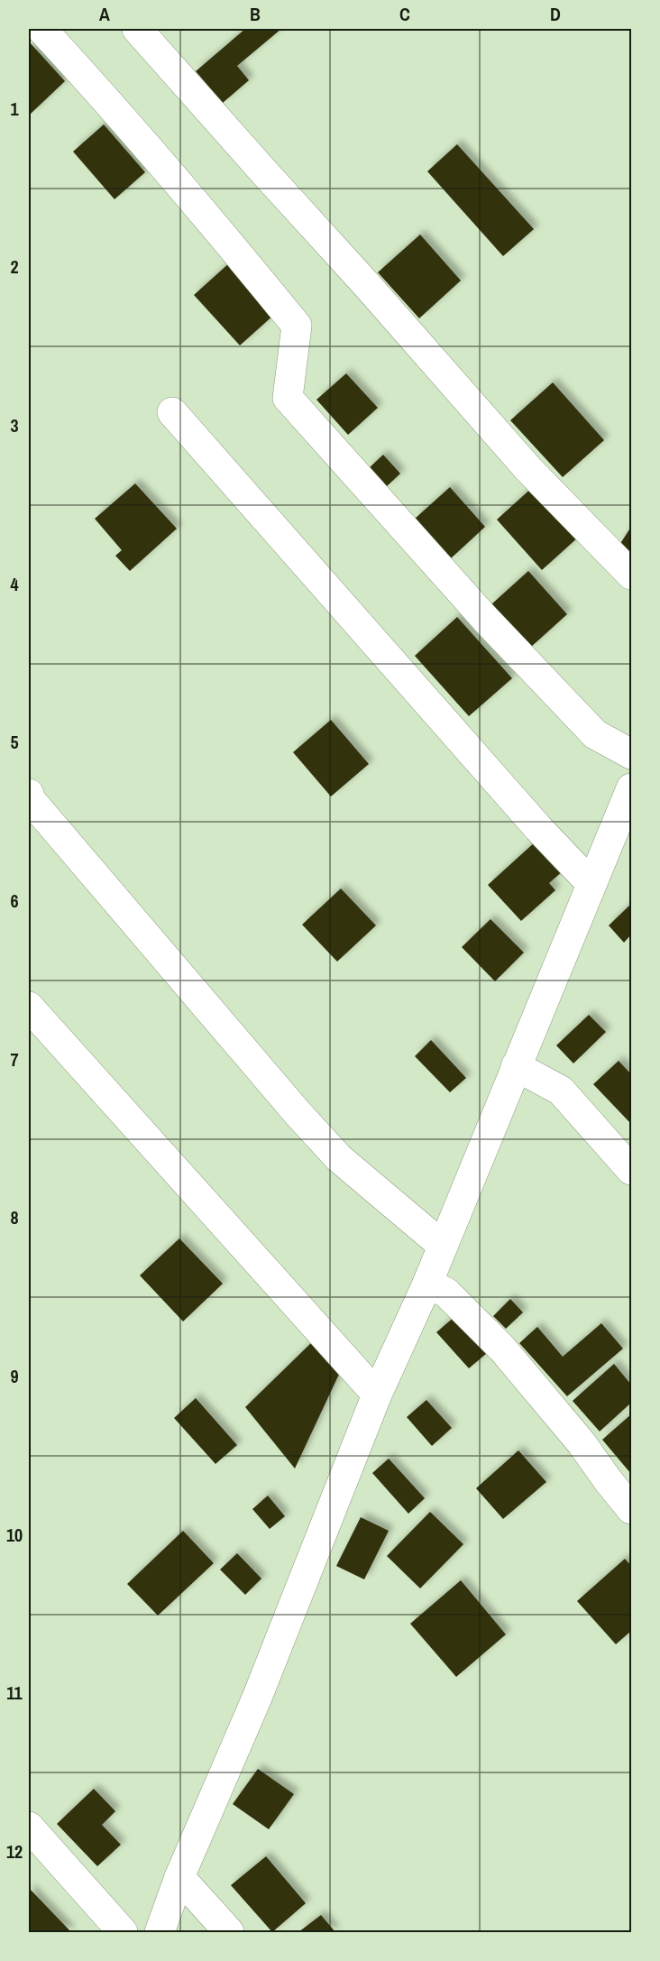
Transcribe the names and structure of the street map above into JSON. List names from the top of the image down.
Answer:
{
  "grid": {
    "columns": [
      "A",
      "B",
      "C",
      "D"
    ],
    "rows": [
      "1",
      "2",
      "3",
      "4",
      "5",
      "6",
      "7",
      "8",
      "9",
      "10",
      "11",
      "12"
    ]
  }
}
